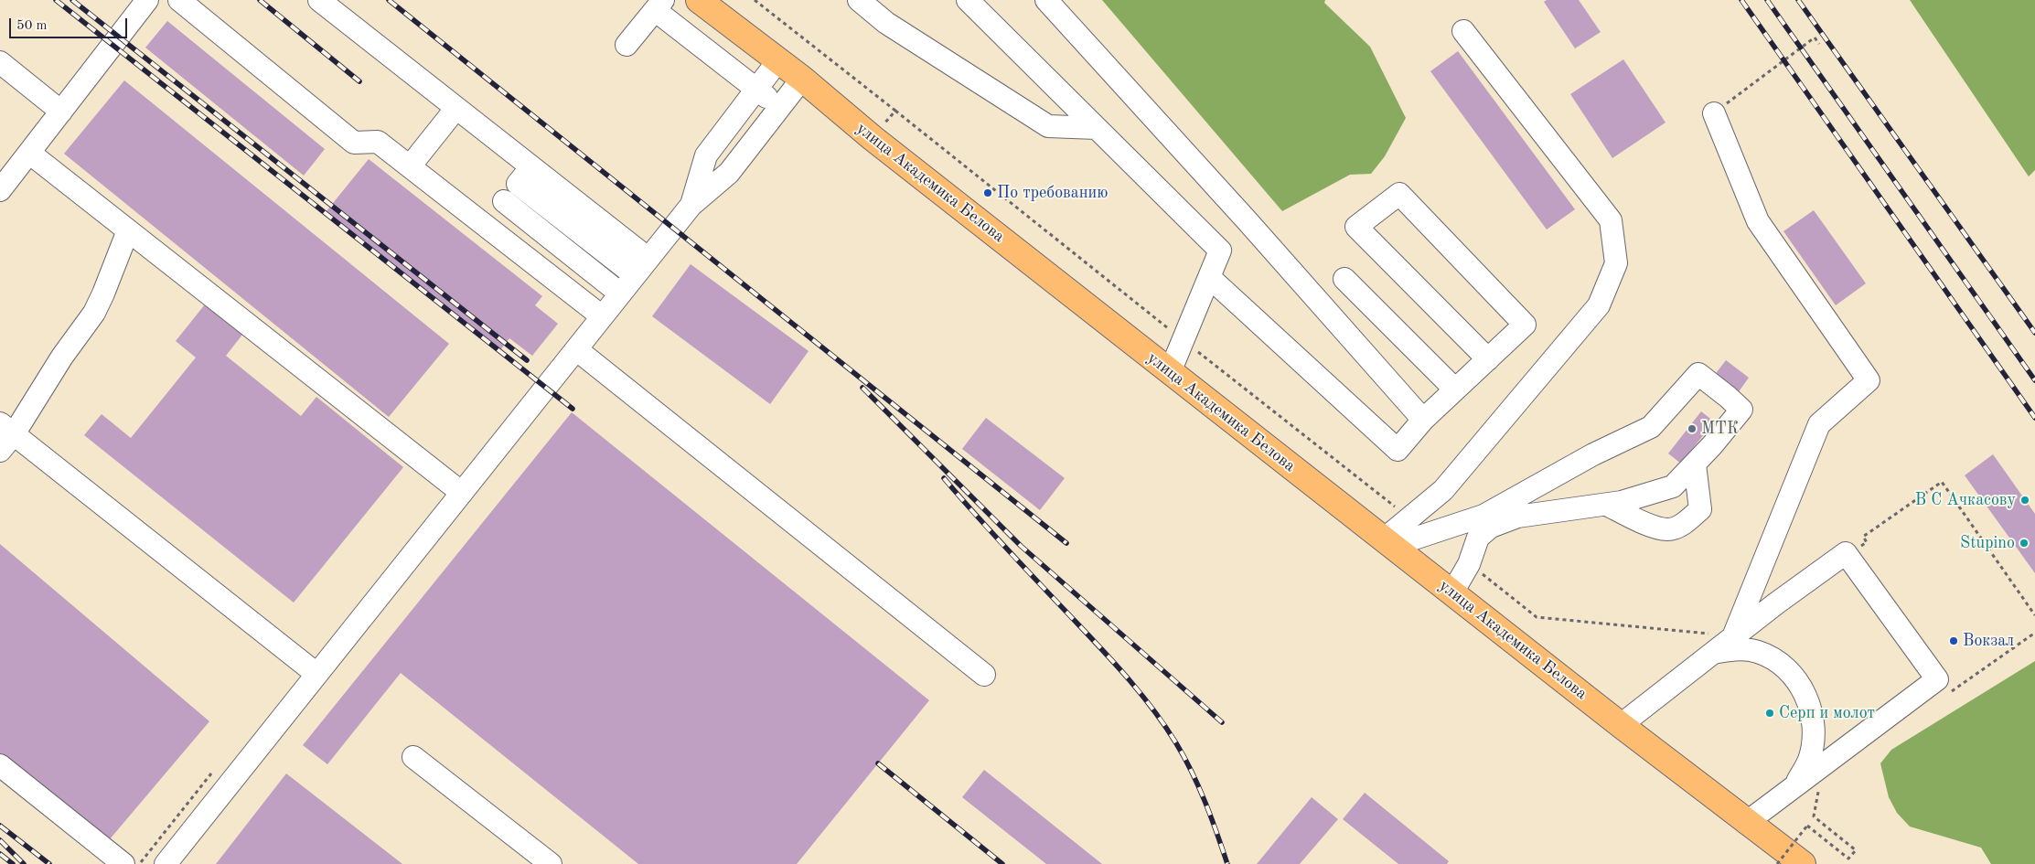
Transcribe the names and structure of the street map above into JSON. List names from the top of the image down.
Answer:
{
  "streets": {
    "main road": ["улица Академика Белова"]
  },
  "places": [
    "По требованию",
    "МТК",
    "В С Ачкасову",
    "Stupino",
    "Вокзал",
    "Серп и молот"
  ],
  "scale_bar": "50 m"
}
